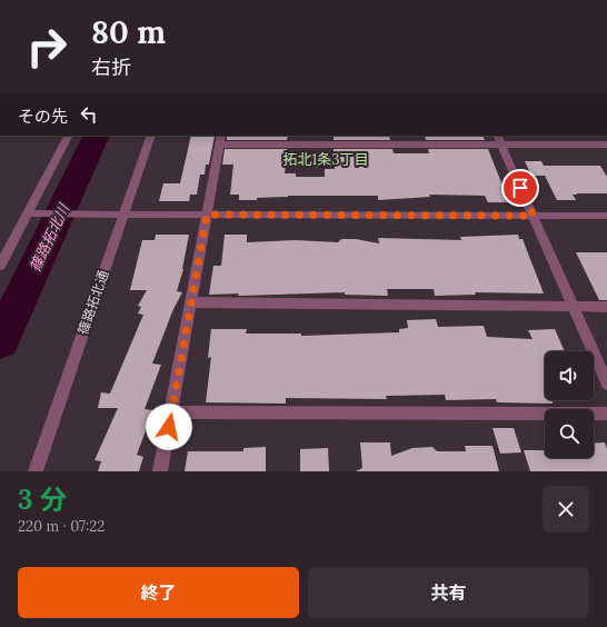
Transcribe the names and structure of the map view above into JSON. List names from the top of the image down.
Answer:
{
  "streets": {
    "street": ["篠路拓北通"]
  },
  "districts": ["拓北1条3丁目"],
  "water": ["篠路拓北川"],
  "page": {
    "turn": ["80 m", "右折"],
    "then": "その先",
    "heading": ["3 分", "220 m · 07:22"],
    "buttons": ["終了", "共有"]
  }
}
